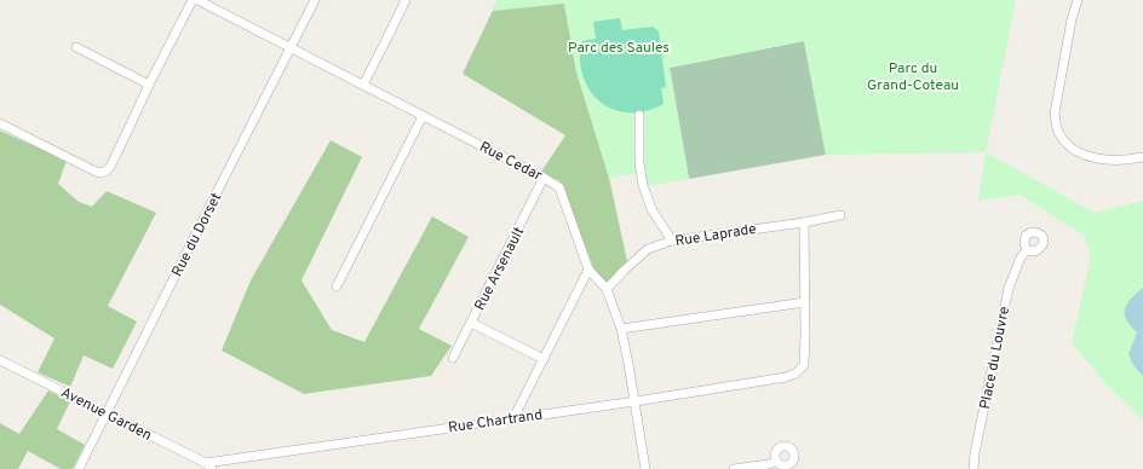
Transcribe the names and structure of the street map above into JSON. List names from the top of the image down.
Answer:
{
  "streets": {
    "street": [
      "Rue Cedar",
      "Rue du Dorset",
      "Rue Laprade",
      "Rue Arsenault",
      "Place du Louvre",
      "Avenue Garden",
      "Rue Chartrand"
    ]
  },
  "crossings": [
    ["Rue Cedar", "Rue du Dorset"],
    ["Rue Cedar", "Rue Laprade"],
    ["Rue Cedar", "Rue Arsenault"],
    ["Rue Cedar", "Rue Chartrand"],
    ["Rue du Dorset", "Avenue Garden"],
    ["Avenue Garden", "Rue Chartrand"]
  ],
  "parks": ["Parc des Saules", "Parc du Grand-Coteau"]
}
